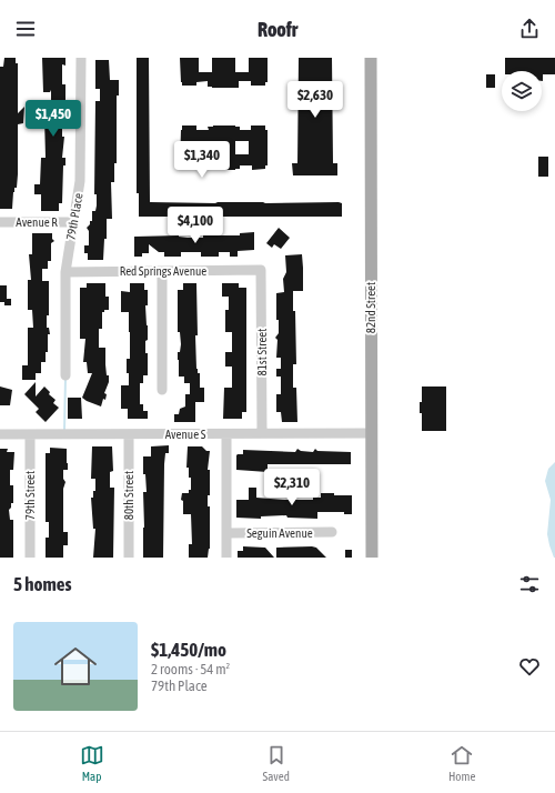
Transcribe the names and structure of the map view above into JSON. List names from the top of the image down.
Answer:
{
  "streets": {
    "main road": ["82nd Street"],
    "street": [
      "79th Place",
      "Avenue R",
      "Red Springs Avenue",
      "81st Street",
      "Avenue S",
      "79th Street",
      "80th Street",
      "Seguin Avenue"
    ]
  },
  "crossings": [
    ["79th Place", "Avenue R"],
    ["79th Place", "Red Springs Avenue"],
    ["Red Springs Avenue", "81st Street"],
    ["82nd Street", "Avenue S"],
    ["81st Street", "Avenue S"],
    ["Avenue S", "79th Street"],
    ["Avenue S", "80th Street"]
  ],
  "page": {
    "header": "Roofr",
    "price": [
      "$2,630",
      "$1,450",
      "$1,340",
      "$4,100",
      "$2,310"
    ],
    "heading": "5 homes",
    "list": [
      {
        "name": "$1,450/mo",
        "note": "2 rooms · 54 m² · 79th Place"
      }
    ],
    "tabs": ["Map", "Saved", "Home"]
  }
}
